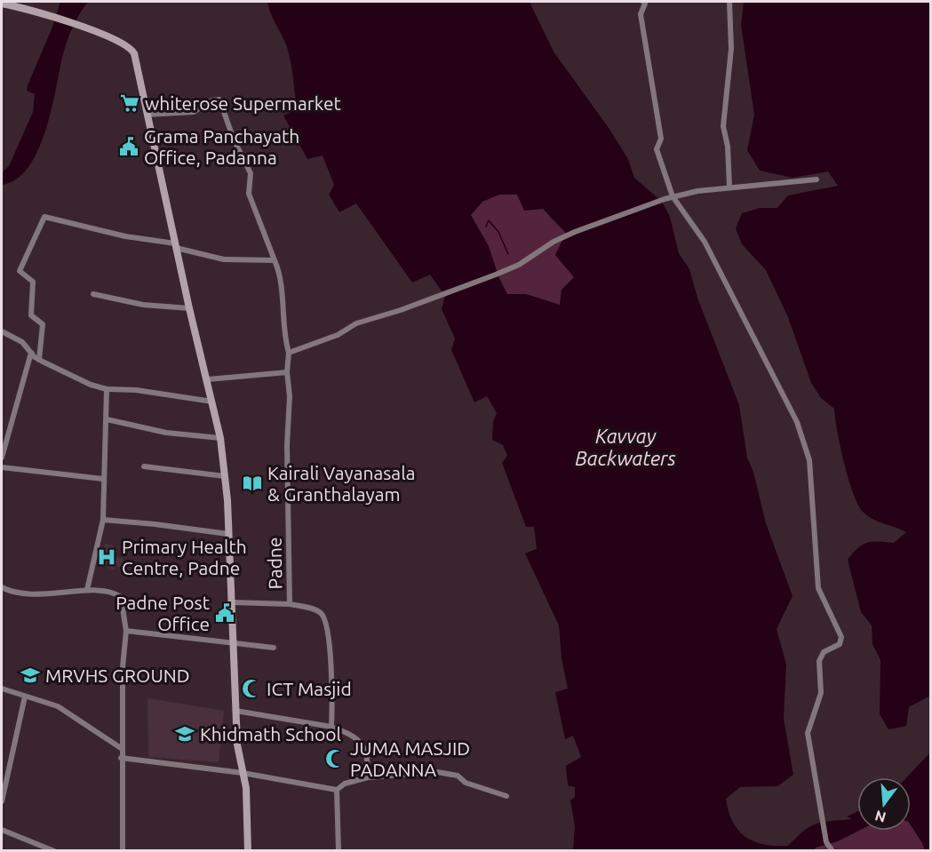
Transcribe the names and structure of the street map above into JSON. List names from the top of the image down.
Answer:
{
  "streets": {
    "street": ["Padne"]
  },
  "water": ["Kavvay Backwaters"],
  "places": {
    "supermarket": ["whiterose Supermarket"],
    "public building": ["Grama Panchayath Office, Padanna", "Padne Post Office"],
    "library": ["Kairali Vayanasala & Granthalayam"],
    "hospital": ["Primary Health Centre, Padne"],
    "school or university": ["MRVHS GROUND", "Khidmath School"],
    "mosque": ["ICT Masjid", "JUMA MASJID PADANNA"]
  },
  "north": "bottom"
}
